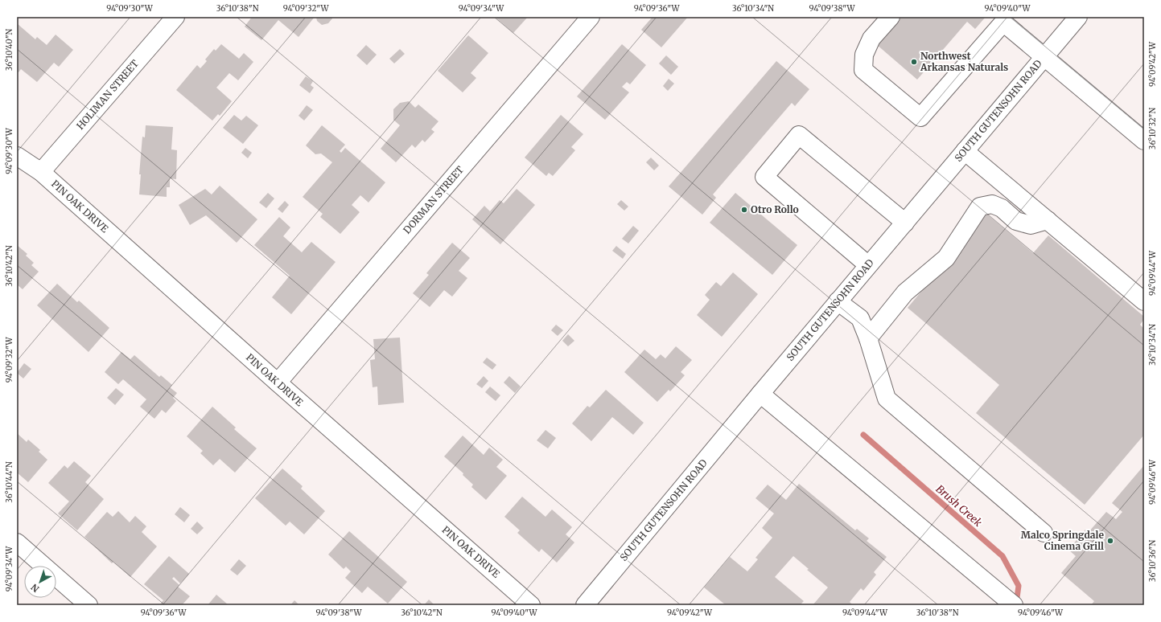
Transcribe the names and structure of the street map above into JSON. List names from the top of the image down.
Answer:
{
  "streets": {
    "street": [
      "HOLIMAN STREET",
      "SOUTH GUTENSOHN ROAD",
      "DORMAN STREET",
      "PIN OAK DRIVE"
    ]
  },
  "crossings": [
    ["HOLIMAN STREET", "PIN OAK DRIVE"],
    ["DORMAN STREET", "PIN OAK DRIVE"]
  ],
  "water": ["Brush Creek"],
  "places": ["Northwest Arkansas Naturals", "Otro Rollo", "Malco Springdale Cinema Grill"],
  "north": "bottom left",
  "coordinates": [
    "94°09'30\"W",
    "36°10'38\"N",
    "94°09'32\"W",
    "94°09'34\"W",
    "94°09'36\"W",
    "36°10'34\"N",
    "94°09'38\"W",
    "94°09'40\"W",
    "36°10'40\"N",
    "94°09'42\"W",
    "36°10'32\"N",
    "36°10'42\"N",
    "94°09'44\"W",
    "94°09'46\"W",
    "36°10'44\"N",
    "36°10'36\"N"
  ]
}
